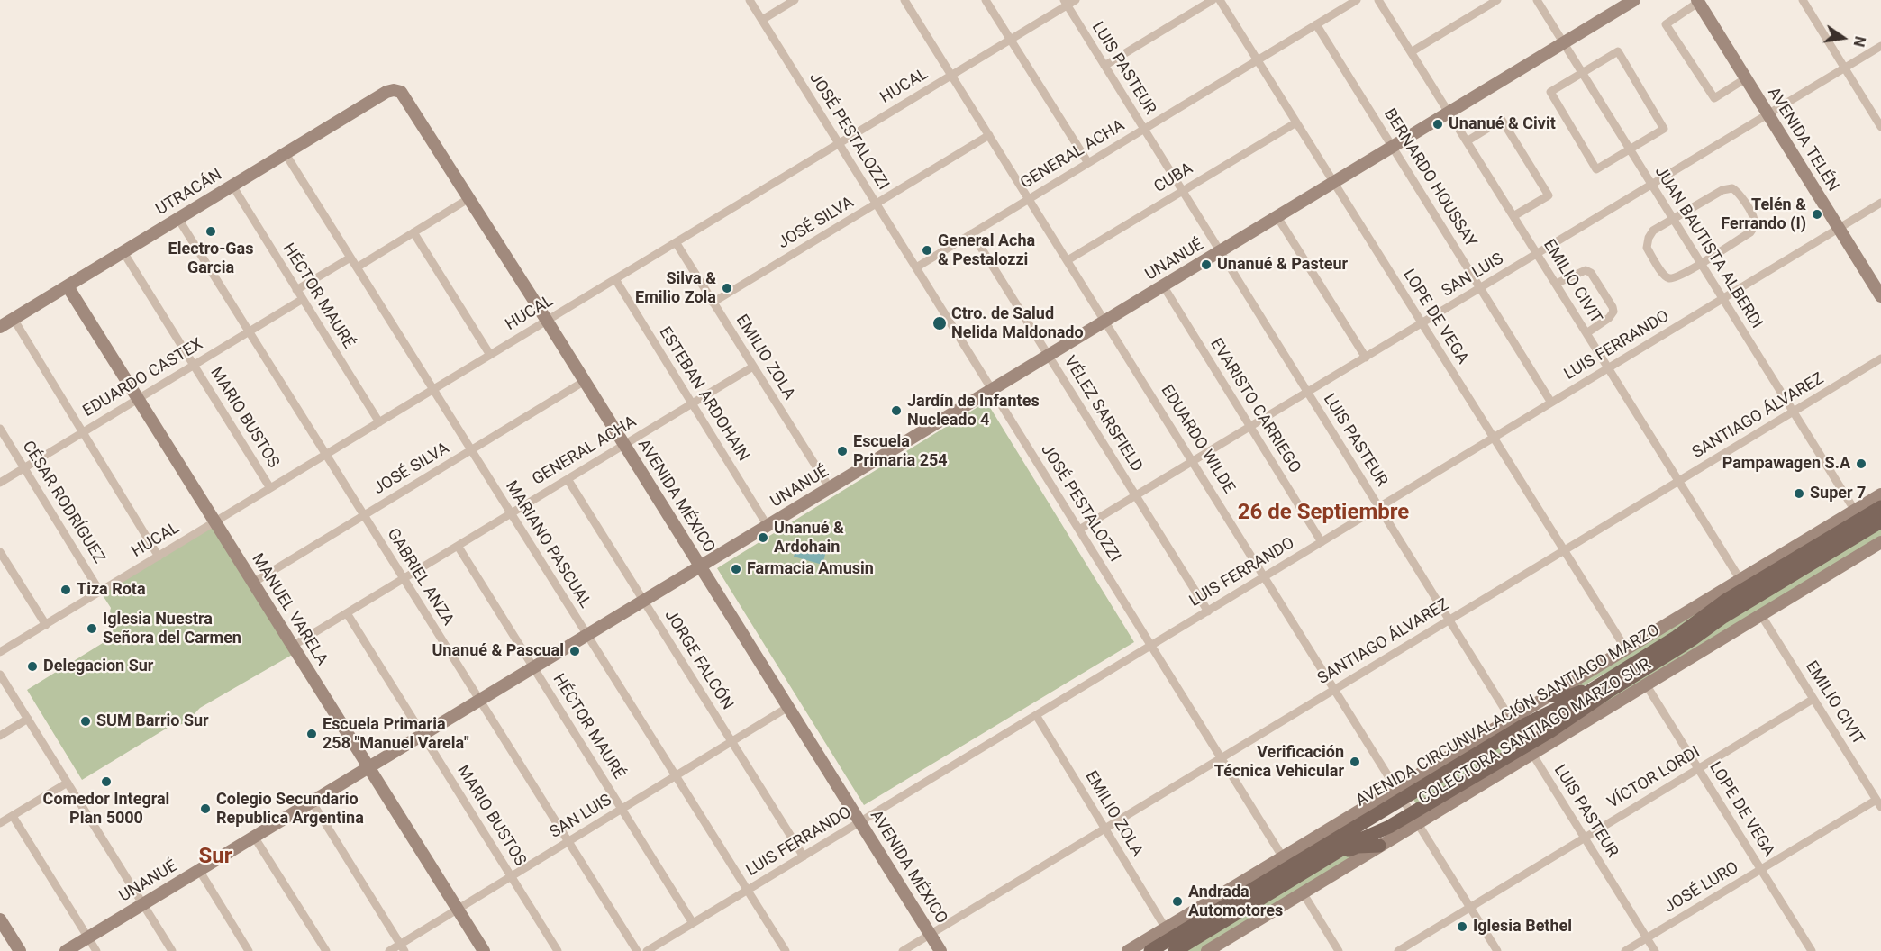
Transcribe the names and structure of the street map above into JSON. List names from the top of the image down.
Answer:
{
  "streets": {
    "main road": ["AVENIDA CIRCUNVALACIÓN SANTIAGO MARZO"],
    "street": [
      "LUIS PASTEUR",
      "HUCAL",
      "JOSÉ PESTALOZZI",
      "AVENIDA TELÉN",
      "GENERAL ACHA",
      "CUBA",
      "BERNARDO HOUSSAY",
      "UTRACÁN",
      "JOSÉ SILVA",
      "JUAN BAUTISTA ALBERDI",
      "UNANUÉ",
      "SAN LUIS",
      "EMILIO CIVIT",
      "HÉCTOR MAURÉ",
      "LOPE DE VEGA",
      "LUIS FERRANDO",
      "EMILIO ZOLA",
      "EDUARDO CASTEX",
      "ESTEBAN ARDOHAIN",
      "EVARISTO CARRIEGO",
      "VÉLEZ SARSFIELD",
      "SANTIAGO ÁLVAREZ",
      "MARIO BUSTOS",
      "EDUARDO WILDE",
      "AVENIDA MÉXICO",
      "CÉSAR RODRÍGUEZ",
      "MARIANO PASCUAL",
      "GABRIEL ANZA",
      "MANUEL VARELA",
      "JORGE FALCÓN",
      "COLECTORA SANTIAGO MARZO SUR",
      "VÍCTOR LORDI",
      "JOSÉ LURO"
    ]
  },
  "crossings": [
    ["LUIS PASTEUR", "HUCAL"],
    ["LUIS PASTEUR", "GENERAL ACHA"],
    ["LUIS PASTEUR", "CUBA"],
    ["LUIS PASTEUR", "UNANUÉ"],
    ["LUIS PASTEUR", "SAN LUIS"],
    ["LUIS PASTEUR", "LUIS FERRANDO"],
    ["LUIS PASTEUR", "SANTIAGO ÁLVAREZ"],
    ["LUIS PASTEUR", "AVENIDA CIRCUNVALACIÓN SANTIAGO MARZO"],
    ["LUIS PASTEUR", "COLECTORA SANTIAGO MARZO SUR"],
    ["LUIS PASTEUR", "VÍCTOR LORDI"],
    ["LUIS PASTEUR", "JOSÉ LURO"],
    ["HUCAL", "JOSÉ PESTALOZZI"],
    ["HUCAL", "HÉCTOR MAURÉ"],
    ["HUCAL", "EMILIO ZOLA"],
    ["HUCAL", "ESTEBAN ARDOHAIN"],
    ["HUCAL", "MARIO BUSTOS"],
    ["HUCAL", "EDUARDO WILDE"],
    ["HUCAL", "AVENIDA MÉXICO"],
    ["HUCAL", "CÉSAR RODRÍGUEZ"],
    ["HUCAL", "MARIANO PASCUAL"],
    ["HUCAL", "GABRIEL ANZA"],
    ["HUCAL", "MANUEL VARELA"],
    ["JOSÉ PESTALOZZI", "GENERAL ACHA"],
    ["JOSÉ PESTALOZZI", "JOSÉ SILVA"],
    ["JOSÉ PESTALOZZI", "UNANUÉ"],
    ["JOSÉ PESTALOZZI", "SAN LUIS"],
    ["JOSÉ PESTALOZZI", "LUIS FERRANDO"],
    ["JOSÉ PESTALOZZI", "SANTIAGO ÁLVAREZ"],
    ["JOSÉ PESTALOZZI", "COLECTORA SANTIAGO MARZO SUR"],
    ["AVENIDA TELÉN", "SAN LUIS"],
    ["AVENIDA TELÉN", "LUIS FERRANDO"],
    ["GENERAL ACHA", "BERNARDO HOUSSAY"],
    ["GENERAL ACHA", "HÉCTOR MAURÉ"],
    ["GENERAL ACHA", "LOPE DE VEGA"],
    ["GENERAL ACHA", "EMILIO ZOLA"],
    ["GENERAL ACHA", "ESTEBAN ARDOHAIN"],
    ["GENERAL ACHA", "VÉLEZ SARSFIELD"],
    ["GENERAL ACHA", "MARIO BUSTOS"],
    ["GENERAL ACHA", "EDUARDO WILDE"],
    ["GENERAL ACHA", "AVENIDA MÉXICO"],
    ["GENERAL ACHA", "MARIANO PASCUAL"],
    ["GENERAL ACHA", "GABRIEL ANZA"],
    ["GENERAL ACHA", "MANUEL VARELA"],
    ["GENERAL ACHA", "JORGE FALCÓN"],
    ["CUBA", "LOPE DE VEGA"],
    ["CUBA", "EDUARDO WILDE"],
    ["BERNARDO HOUSSAY", "UNANUÉ"],
    ["BERNARDO HOUSSAY", "SAN LUIS"],
    ["BERNARDO HOUSSAY", "LUIS FERRANDO"],
    ["UTRACÁN", "HÉCTOR MAURÉ"],
    ["UTRACÁN", "MARIO BUSTOS"],
    ["UTRACÁN", "AVENIDA MÉXICO"],
    ["UTRACÁN", "MARIANO PASCUAL"],
    ["UTRACÁN", "GABRIEL ANZA"],
    ["UTRACÁN", "MANUEL VARELA"],
    ["JOSÉ SILVA", "EMILIO ZOLA"],
    ["JOSÉ SILVA", "EDUARDO WILDE"],
    ["JOSÉ SILVA", "AVENIDA MÉXICO"],
    ["JOSÉ SILVA", "MARIANO PASCUAL"],
    ["JOSÉ SILVA", "GABRIEL ANZA"],
    ["JOSÉ SILVA", "MANUEL VARELA"],
    ["JUAN BAUTISTA ALBERDI", "UNANUÉ"],
    ["JUAN BAUTISTA ALBERDI", "SAN LUIS"],
    ["JUAN BAUTISTA ALBERDI", "LUIS FERRANDO"],
    ["JUAN BAUTISTA ALBERDI", "SANTIAGO ÁLVAREZ"],
    ["JUAN BAUTISTA ALBERDI", "COLECTORA SANTIAGO MARZO SUR"],
    ["UNANUÉ", "EMILIO CIVIT"],
    ["UNANUÉ", "HÉCTOR MAURÉ"],
    ["UNANUÉ", "LOPE DE VEGA"],
    ["UNANUÉ", "EMILIO ZOLA"],
    ["UNANUÉ", "ESTEBAN ARDOHAIN"],
    ["UNANUÉ", "EVARISTO CARRIEGO"],
    ["UNANUÉ", "VÉLEZ SARSFIELD"],
    ["UNANUÉ", "MARIO BUSTOS"],
    ["UNANUÉ", "EDUARDO WILDE"],
    ["UNANUÉ", "AVENIDA MÉXICO"],
    ["UNANUÉ", "MARIANO PASCUAL"],
    ["UNANUÉ", "GABRIEL ANZA"],
    ["UNANUÉ", "MANUEL VARELA"],
    ["UNANUÉ", "JORGE FALCÓN"],
    ["SAN LUIS", "EMILIO CIVIT"],
    ["SAN LUIS", "HÉCTOR MAURÉ"],
    ["SAN LUIS", "LOPE DE VEGA"],
    ["SAN LUIS", "EVARISTO CARRIEGO"],
    ["SAN LUIS", "VÉLEZ SARSFIELD"],
    ["SAN LUIS", "MARIO BUSTOS"],
    ["SAN LUIS", "EDUARDO WILDE"],
    ["SAN LUIS", "AVENIDA MÉXICO"],
    ["SAN LUIS", "MARIANO PASCUAL"],
    ["SAN LUIS", "GABRIEL ANZA"],
    ["SAN LUIS", "MANUEL VARELA"],
    ["SAN LUIS", "JORGE FALCÓN"],
    ["EMILIO CIVIT", "LUIS FERRANDO"],
    ["EMILIO CIVIT", "SANTIAGO ÁLVAREZ"],
    ["EMILIO CIVIT", "COLECTORA SANTIAGO MARZO SUR"],
    ["EMILIO CIVIT", "VÍCTOR LORDI"],
    ["EMILIO CIVIT", "JOSÉ LURO"],
    ["HÉCTOR MAURÉ", "LUIS FERRANDO"],
    ["HÉCTOR MAURÉ", "EDUARDO CASTEX"],
    ["LOPE DE VEGA", "LUIS FERRANDO"],
    ["LOPE DE VEGA", "SANTIAGO ÁLVAREZ"],
    ["LOPE DE VEGA", "COLECTORA SANTIAGO MARZO SUR"],
    ["LOPE DE VEGA", "VÍCTOR LORDI"],
    ["LOPE DE VEGA", "JOSÉ LURO"],
    ["LUIS FERRANDO", "EMILIO ZOLA"],
    ["LUIS FERRANDO", "EVARISTO CARRIEGO"],
    ["LUIS FERRANDO", "VÉLEZ SARSFIELD"],
    ["LUIS FERRANDO", "EDUARDO WILDE"],
    ["LUIS FERRANDO", "AVENIDA MÉXICO"],
    ["LUIS FERRANDO", "MARIANO PASCUAL"],
    ["LUIS FERRANDO", "JORGE FALCÓN"],
    ["EMILIO ZOLA", "SANTIAGO ÁLVAREZ"],
    ["EMILIO ZOLA", "COLECTORA SANTIAGO MARZO SUR"],
    ["EDUARDO CASTEX", "MARIO BUSTOS"],
    ["EDUARDO CASTEX", "CÉSAR RODRÍGUEZ"],
    ["EDUARDO CASTEX", "GABRIEL ANZA"],
    ["EDUARDO CASTEX", "MANUEL VARELA"],
    ["SANTIAGO ÁLVAREZ", "EDUARDO WILDE"],
    ["SANTIAGO ÁLVAREZ", "AVENIDA MÉXICO"],
    ["EDUARDO WILDE", "AVENIDA CIRCUNVALACIÓN SANTIAGO MARZO"],
    ["EDUARDO WILDE", "COLECTORA SANTIAGO MARZO SUR"],
    ["EDUARDO WILDE", "VÍCTOR LORDI"],
    ["AVENIDA CIRCUNVALACIÓN SANTIAGO MARZO", "COLECTORA SANTIAGO MARZO SUR"]
  ],
  "districts": ["26 de Septiembre", "Sur"],
  "places": [
    "Unanué & Civit",
    "Telén & Ferrando (I)",
    "Electro-Gas Garcia",
    "General Acha & Pestalozzi",
    "Unanué & Pasteur",
    "Silva & Emilio Zola",
    "Ctro. de Salud Nelida Maldonado",
    "Jardín de Infantes Nucleado 4",
    "Escuela Primaria 254",
    "Pampawagen S.A",
    "Super 7",
    "Unanué & Ardohain",
    "Farmacia Amusin",
    "Tiza Rota",
    "Iglesia Nuestra Señora del Carmen",
    "Unanué & Pascual",
    "Delegacion Sur",
    "SUM Barrio Sur",
    "Escuela Primaria 258 \"Manuel Varela\"",
    "Verificación Técnica Vehicular",
    "Comedor Integral Plan 5000",
    "Colegio Secundario Republica Argentina",
    "Andrada Automotores",
    "Iglesia Bethel"
  ],
  "north": "right"
}
